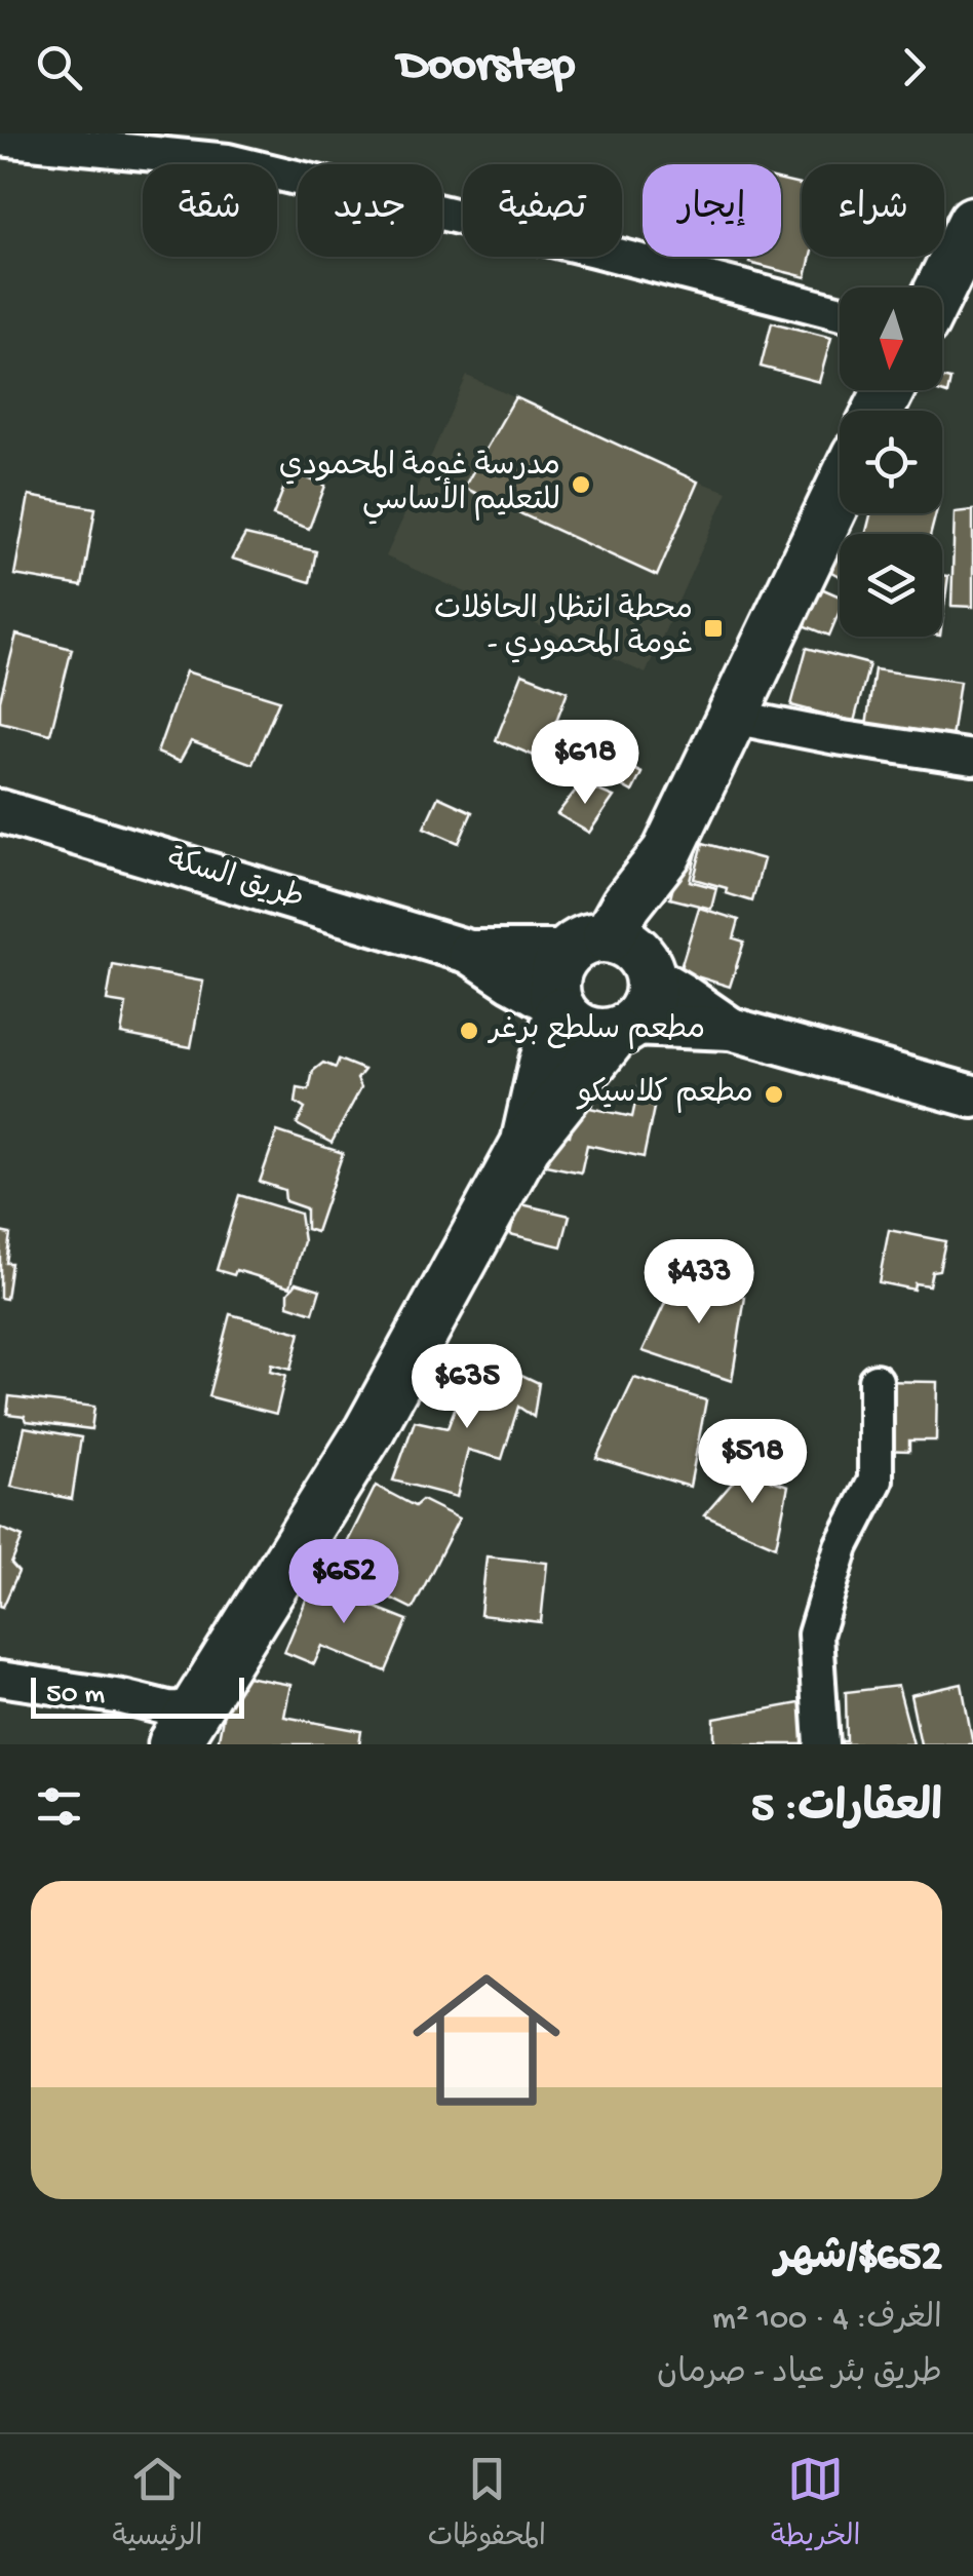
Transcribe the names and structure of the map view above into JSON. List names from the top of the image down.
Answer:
{
  "streets": {
    "main road": ["طريق السكة"]
  },
  "places": {
    "other": ["مدرسة غومة المحمودي للتعليم الأساسي", "مطعم سلطع برغر", "مطعم كلاسيكو"],
    "transit": ["محطة انتظار الحافلات - غومة المحمودي"]
  },
  "scale_bar": "50 m",
  "north": "bottom",
  "page": {
    "header": "Doorstep",
    "chip": [
      "شراء",
      "إيجار",
      "تصفية",
      "جديد",
      "شقة"
    ],
    "price": [
      "$618",
      "$433",
      "$635",
      "$518",
      "$652"
    ],
    "scale": "50 m",
    "heading": "العقارات: 5",
    "list": [
      {
        "name": "$652/شهر",
        "note": "الغرف: 4 · 100 m² · طريق بئر عياد - صرمان"
      }
    ],
    "tabs": ["الخريطة", "المحفوظات", "الرئيسية"]
  }
}
